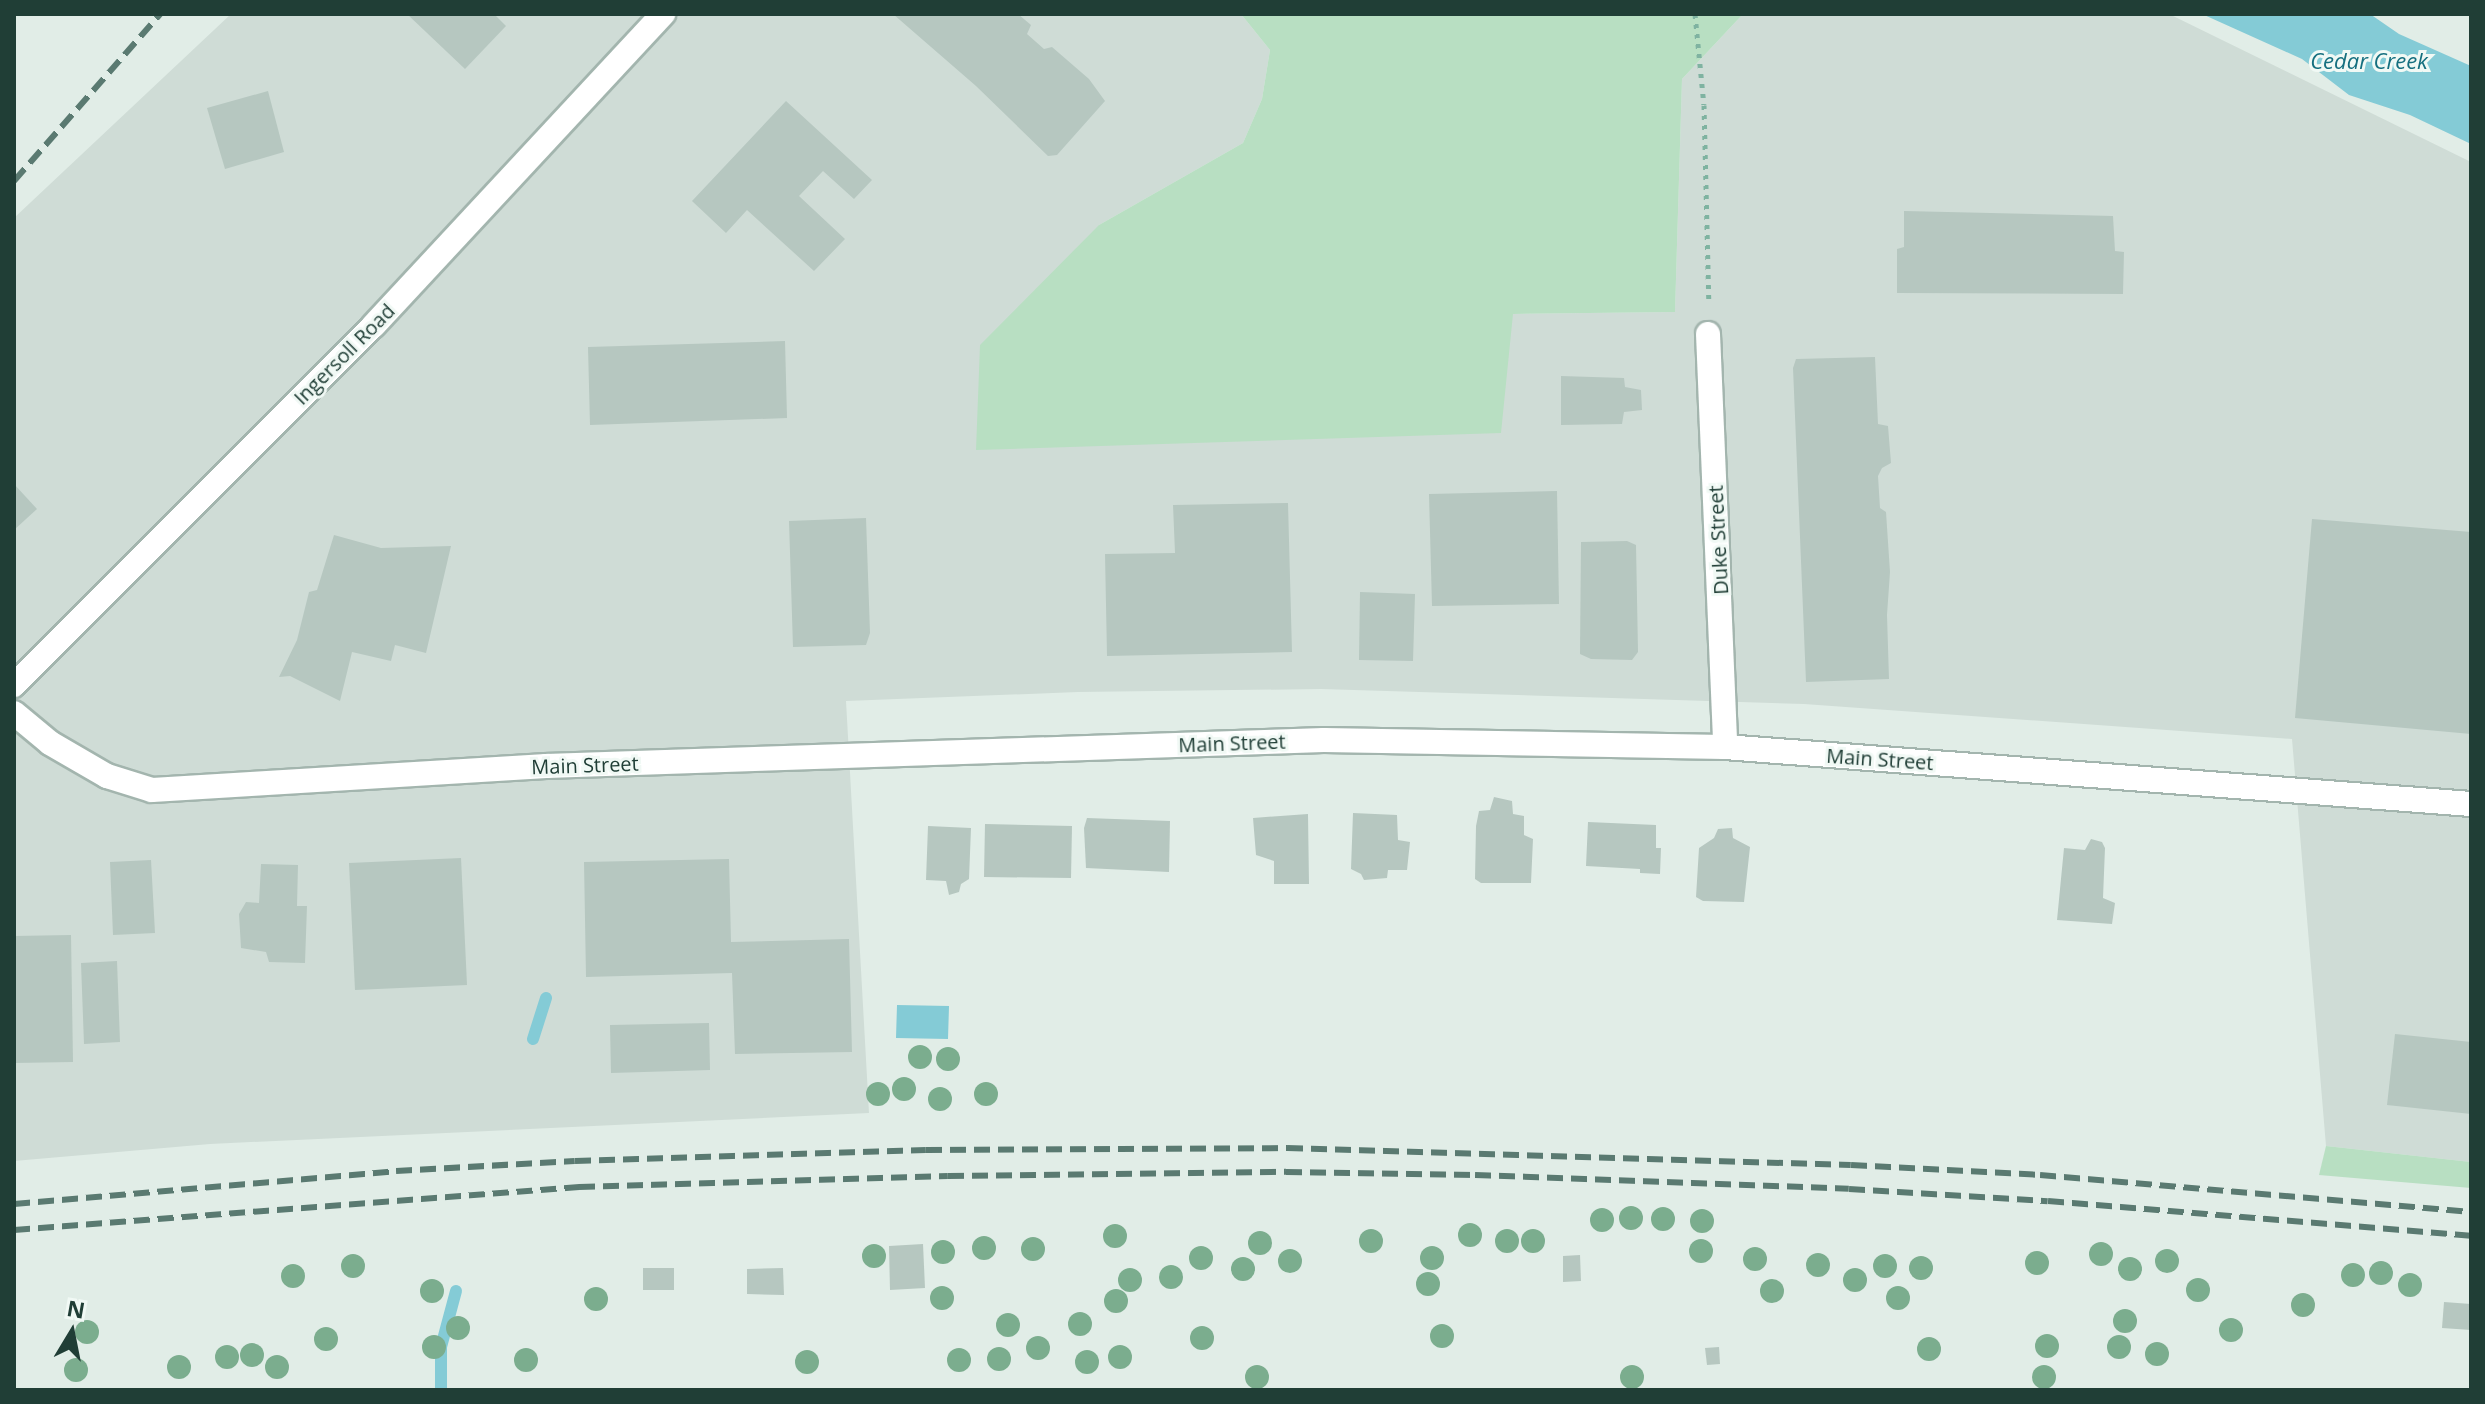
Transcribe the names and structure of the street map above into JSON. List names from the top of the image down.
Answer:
{
  "streets": {
    "main road": ["Ingersoll Road", "Duke Street", "Main Street"]
  },
  "crossings": [
    ["Duke Street", "Main Street"]
  ],
  "water": ["Cedar Creek"],
  "north": "top"
}
